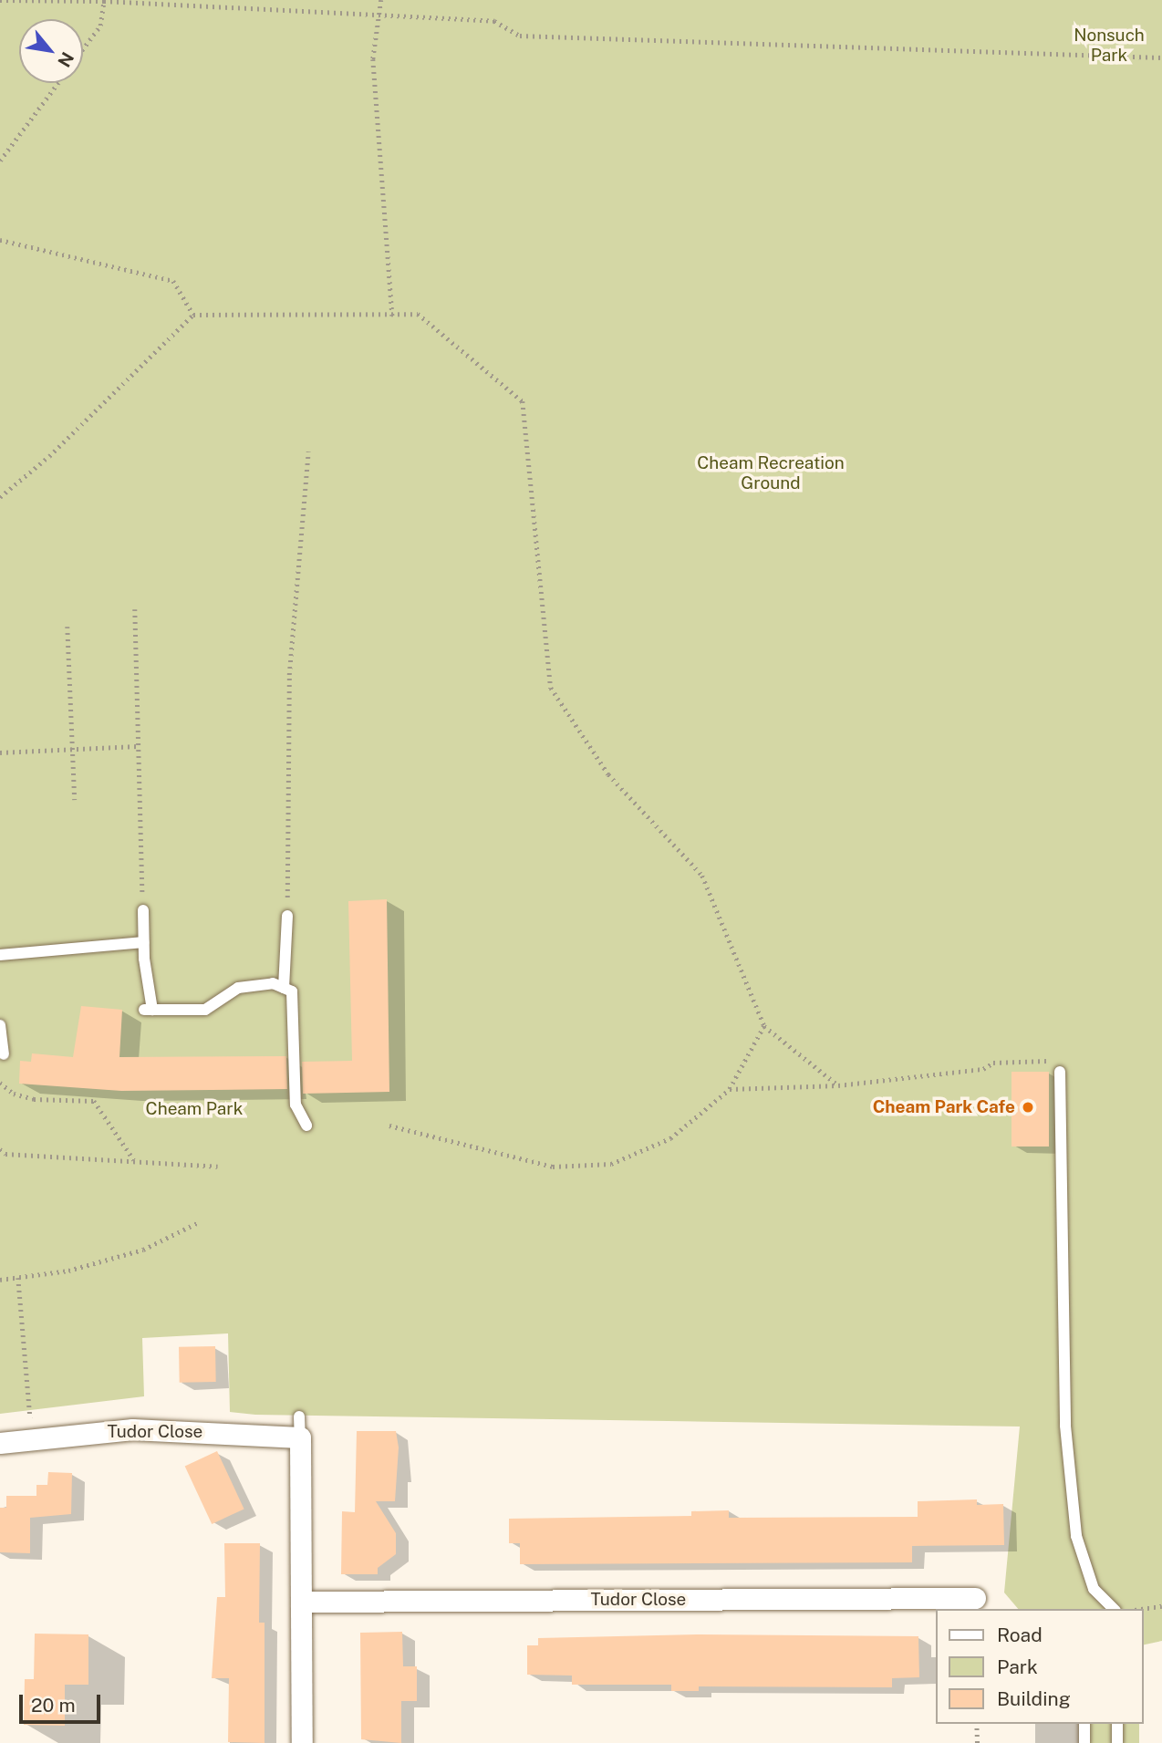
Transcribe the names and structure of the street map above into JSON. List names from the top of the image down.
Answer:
{
  "streets": {
    "street": ["Tudor Close"]
  },
  "parks": ["Nonsuch Park", "Cheam Recreation Ground", "Cheam Park"],
  "places": ["Cheam Park Cafe"],
  "legend": ["Road", "Park", "Building"],
  "scale_bar": "20 m",
  "north": "bottom right"
}
